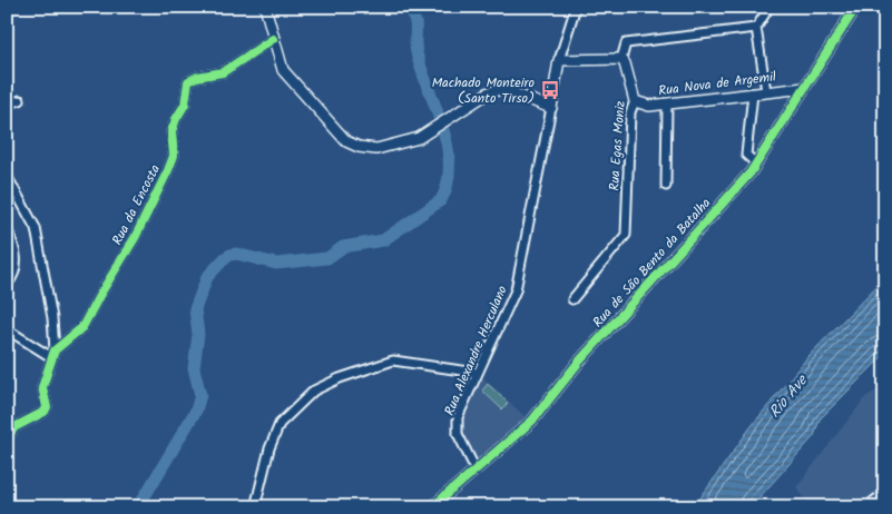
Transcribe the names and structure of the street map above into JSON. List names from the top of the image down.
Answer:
{
  "streets": {
    "street": [
      "Rua Nova de Argemil",
      "Rua Egas Moniz",
      "Rua da Encosta",
      "Rua de São Bento da Batalha",
      "Rua Alexandre Herculano"
    ]
  },
  "crossings": [
    ["Rua Nova de Argemil", "Rua Egas Moniz"],
    ["Rua Nova de Argemil", "Rua de São Bento da Batalha"],
    ["Rua de São Bento da Batalha", "Rua Alexandre Herculano"]
  ],
  "water": ["Rio Ave"],
  "places": {
    "bus stop": ["Machado Monteiro (Santo Tirso)"]
  }
}
